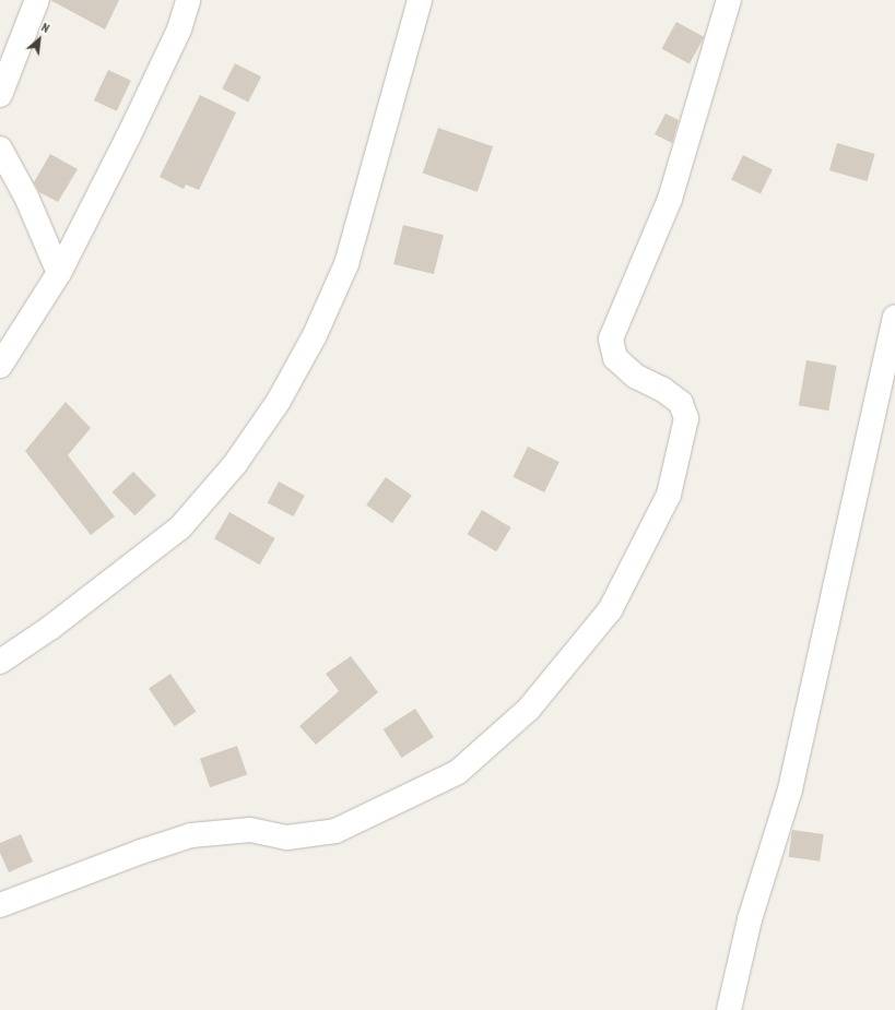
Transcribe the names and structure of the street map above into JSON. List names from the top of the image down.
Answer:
{
  "north": "top right"
}
